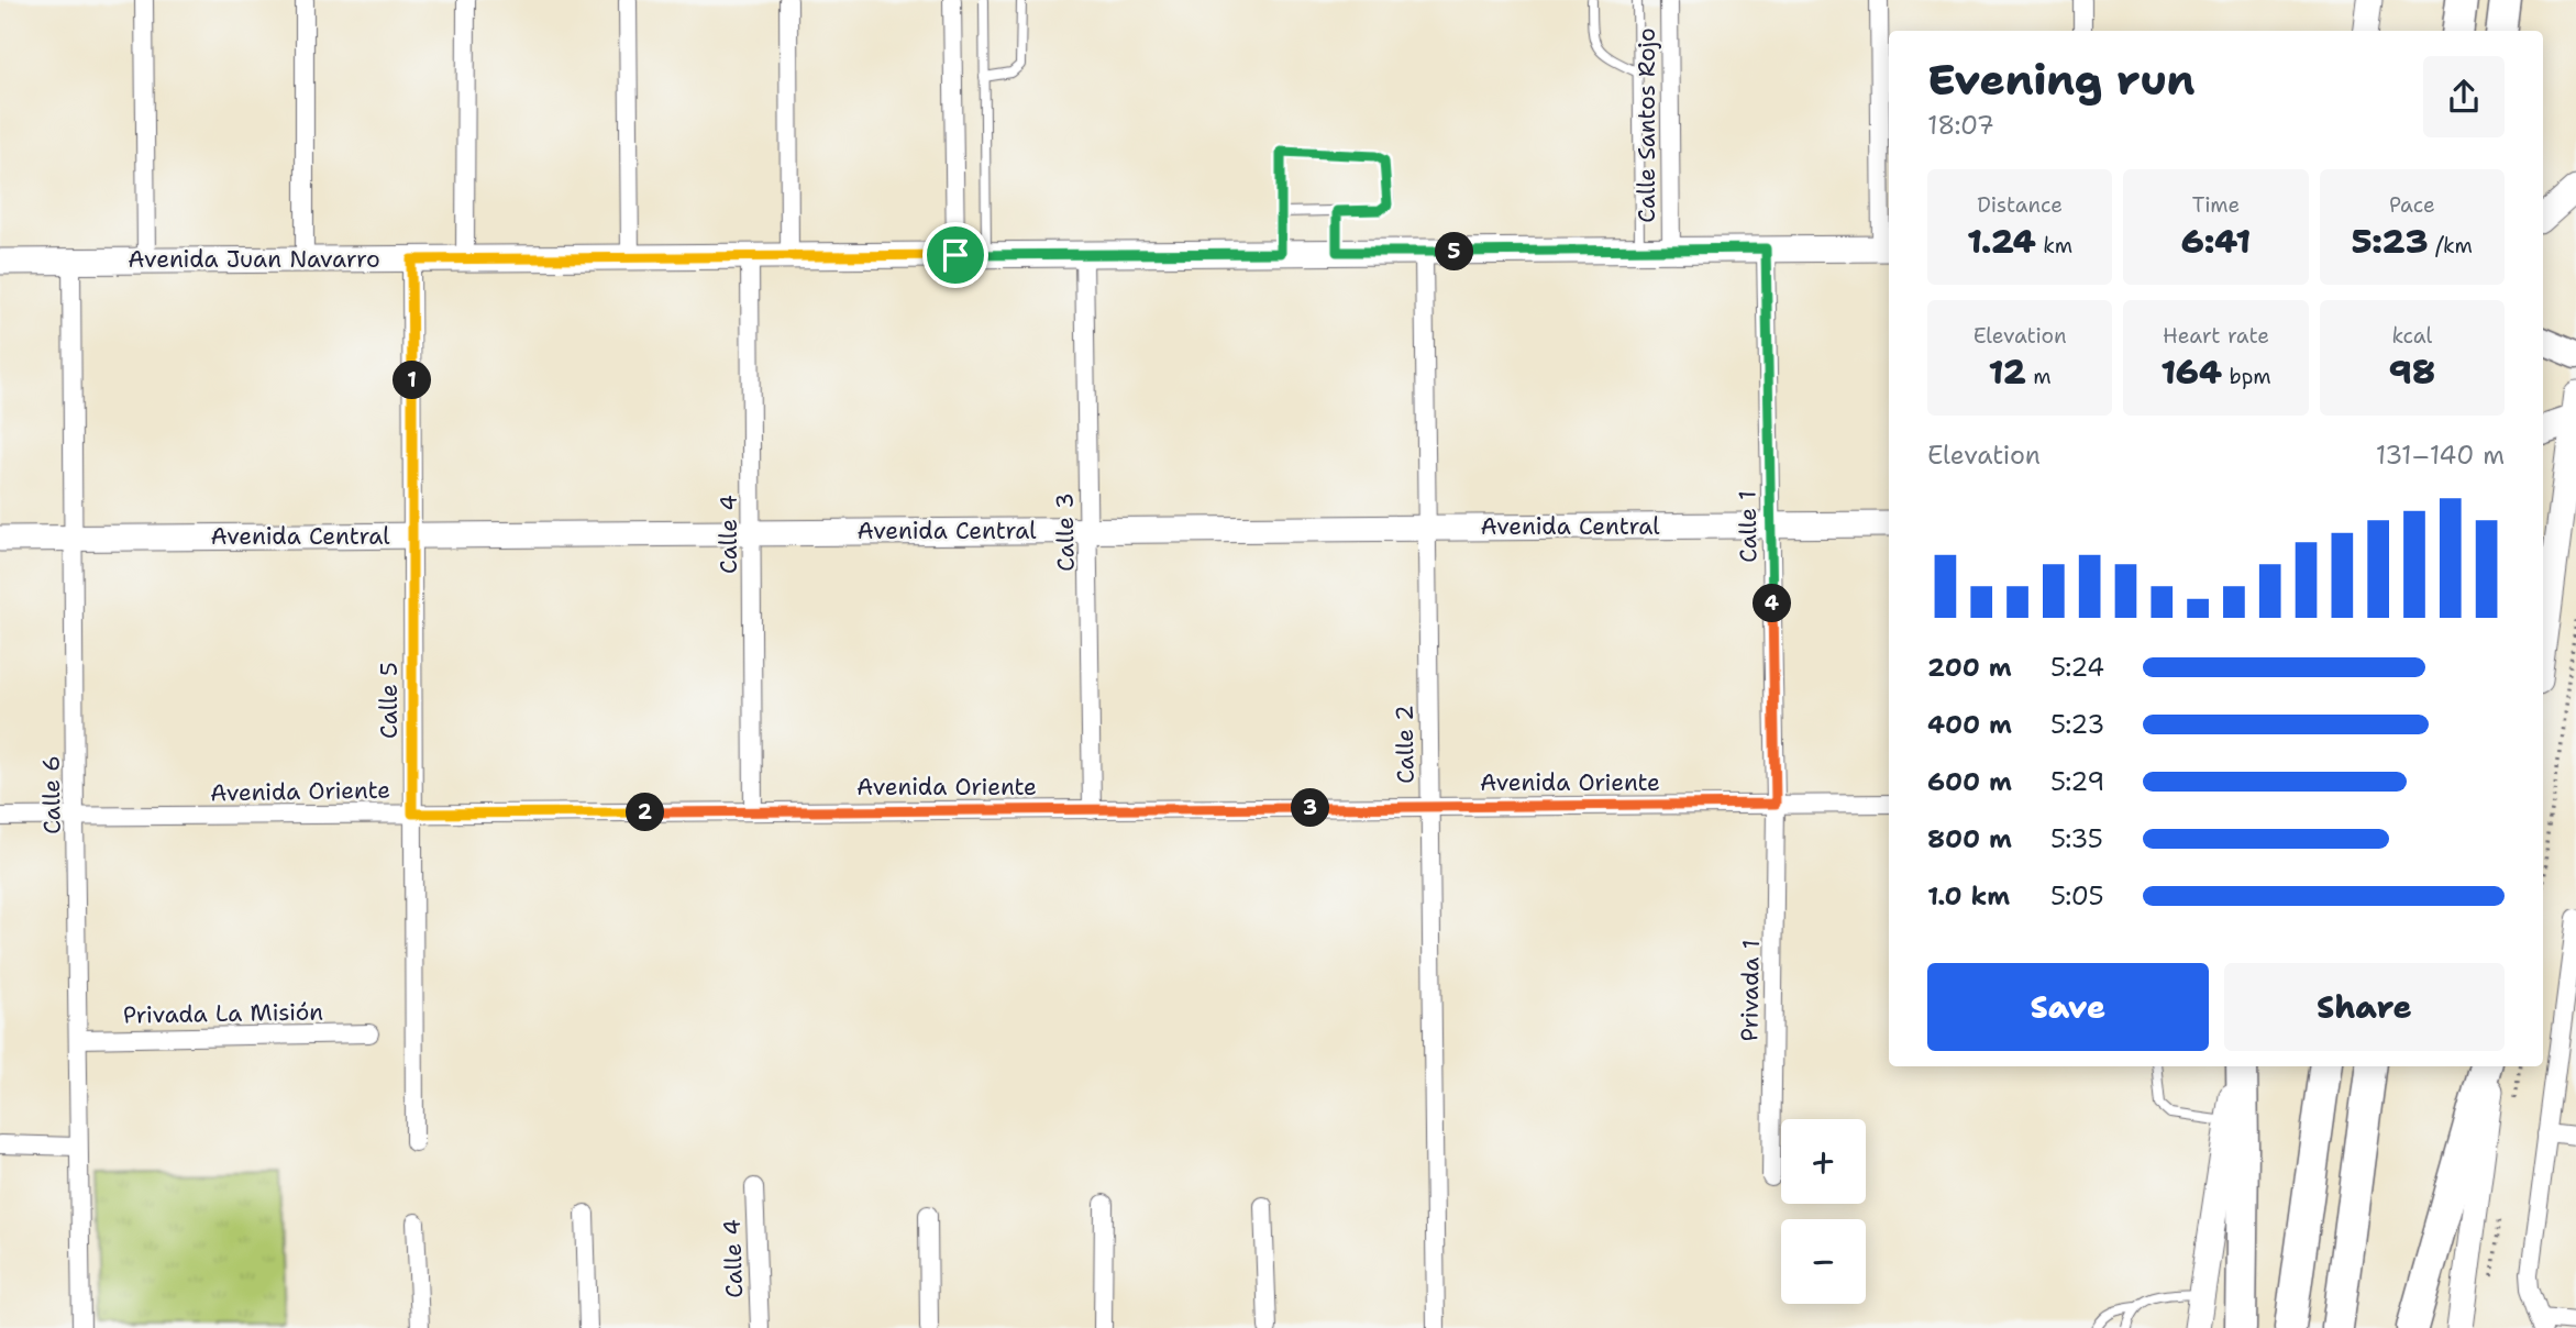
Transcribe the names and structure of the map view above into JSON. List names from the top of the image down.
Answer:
{
  "streets": {
    "main road": ["Avenida Juan Navarro", "Avenida Central"],
    "street": [
      "Calle Santos Rojo",
      "Calle 1",
      "Calle 3",
      "Calle 4",
      "Calle 5",
      "Calle 2",
      "Avenida Oriente",
      "Calle 6",
      "Privada 1",
      "Privada La Misión"
    ]
  },
  "crossings": [
    ["Calle Santos Rojo", "Avenida Juan Navarro"],
    ["Avenida Juan Navarro", "Calle 1"],
    ["Avenida Juan Navarro", "Calle 3"],
    ["Avenida Juan Navarro", "Calle 4"],
    ["Avenida Juan Navarro", "Calle 5"],
    ["Avenida Juan Navarro", "Calle 2"],
    ["Avenida Juan Navarro", "Calle 6"],
    ["Avenida Central", "Calle 1"],
    ["Avenida Central", "Calle 3"],
    ["Avenida Central", "Calle 4"],
    ["Avenida Central", "Calle 5"],
    ["Avenida Central", "Calle 2"],
    ["Avenida Central", "Calle 6"],
    ["Calle 1", "Avenida Oriente"],
    ["Calle 1", "Privada 1"],
    ["Calle 3", "Avenida Oriente"],
    ["Calle 4", "Avenida Oriente"],
    ["Calle 5", "Avenida Oriente"],
    ["Calle 2", "Avenida Oriente"],
    ["Avenida Oriente", "Calle 6"],
    ["Avenida Oriente", "Privada 1"],
    ["Calle 6", "Privada La Misión"]
  ],
  "page": {
    "heading": ["Evening run", "18:07"],
    "stats": [
      ["Distance", "1.24 km"],
      ["Time", "6:41"],
      ["Pace", "5:23 /km"],
      ["Elevation", "12 m"],
      ["Heart rate", "164 bpm"],
      ["kcal", "98"]
    ],
    "pins": [
      "5",
      "1",
      "4",
      "3",
      "2"
    ],
    "chart": ["Elevation", "131–140 m"],
    "list": [
      {
        "name": "200 m",
        "note": "5:24"
      },
      {
        "name": "400 m",
        "note": "5:23"
      },
      {
        "name": "600 m",
        "note": "5:29"
      },
      {
        "name": "800 m",
        "note": "5:35"
      },
      {
        "name": "1.0 km",
        "note": "5:05"
      }
    ],
    "buttons": ["Save", "Share"],
    "map_buttons": ["+", "−"]
  }
}
